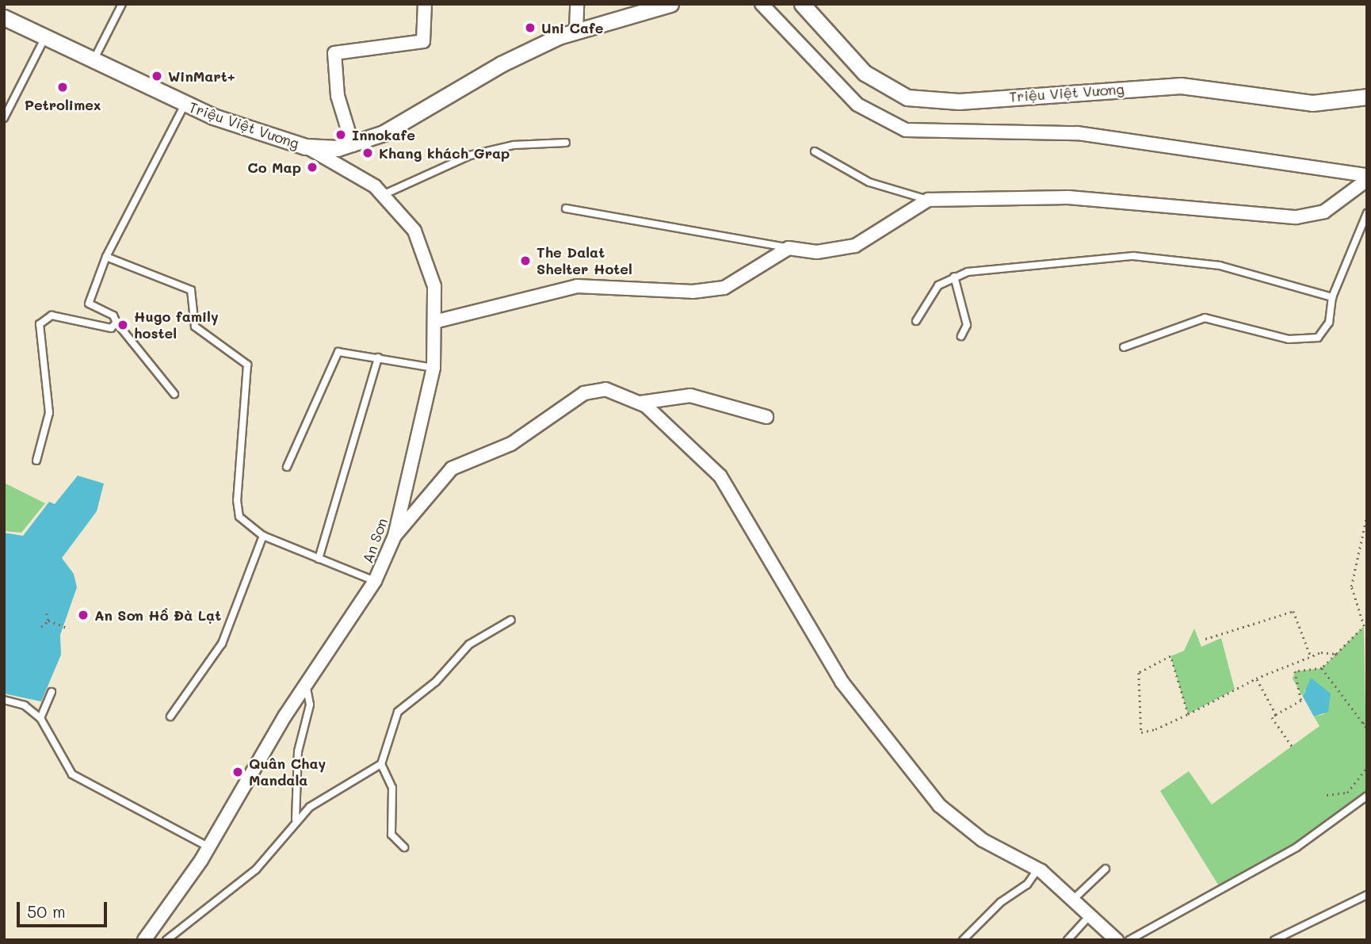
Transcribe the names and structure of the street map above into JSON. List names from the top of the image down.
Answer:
{
  "streets": {
    "street": ["Triệu Việt Vương", "An Sơn"]
  },
  "crossings": [
    ["Triệu Việt Vương", "An Sơn"]
  ],
  "places": [
    "Uni Cafe",
    "WinMart+",
    "Petrolimex",
    "Innokafe",
    "Khang khách Grap",
    "Co Map",
    "The Dalat Shelter Hotel",
    "Hugo family hostel",
    "An Sơn Hồ Đà Lạt",
    "Quân Chay Mandala"
  ],
  "scale_bar": "50 m"
}
